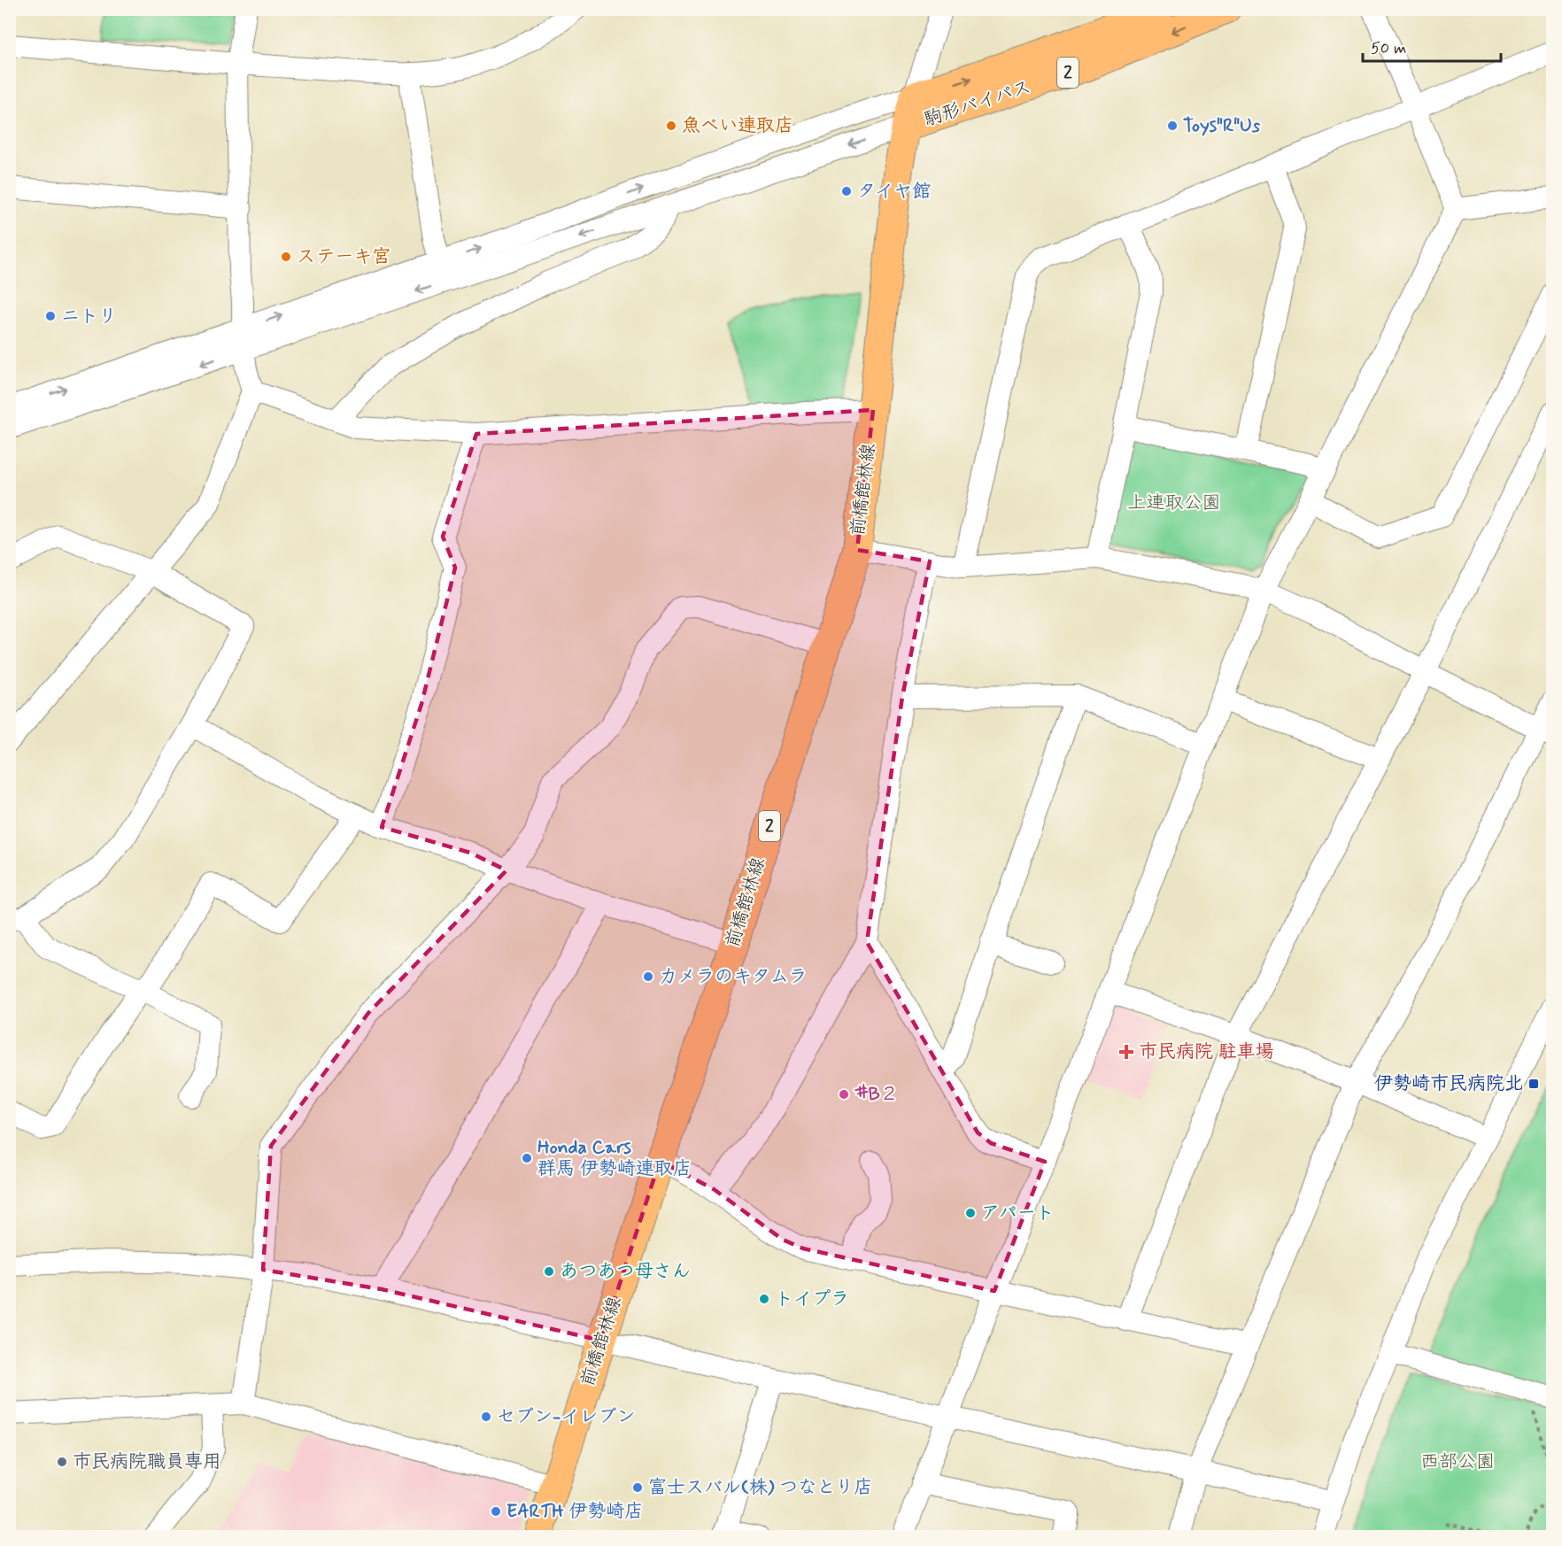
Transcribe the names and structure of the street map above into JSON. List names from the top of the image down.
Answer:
{
  "streets": {
    "main road": ["2", "駒形バイパス", "前橋館林線"]
  },
  "crossings": [
    ["駒形バイパス", "前橋館林線"]
  ],
  "parks": ["上連取公園", "西部公園"],
  "places": {
    "other": [
      "魚べい連取店",
      "Toys\"R\"Us",
      "タイヤ館",
      "ステーキ宮",
      "ニトリ",
      "カメラのキタムラ",
      "#B２",
      "Honda Cars 群馬 伊勢崎連取店",
      "アパート",
      "あつあつ母さん",
      "トイプラ",
      "セブン-イレブン",
      "市民病院職員専用",
      "富士スバル(株) つなとり店",
      "EARTH 伊勢崎店"
    ],
    "health": ["市民病院 駐車場"],
    "transit": ["伊勢崎市民病院北"]
  },
  "scale_bar": "50 m"
}
